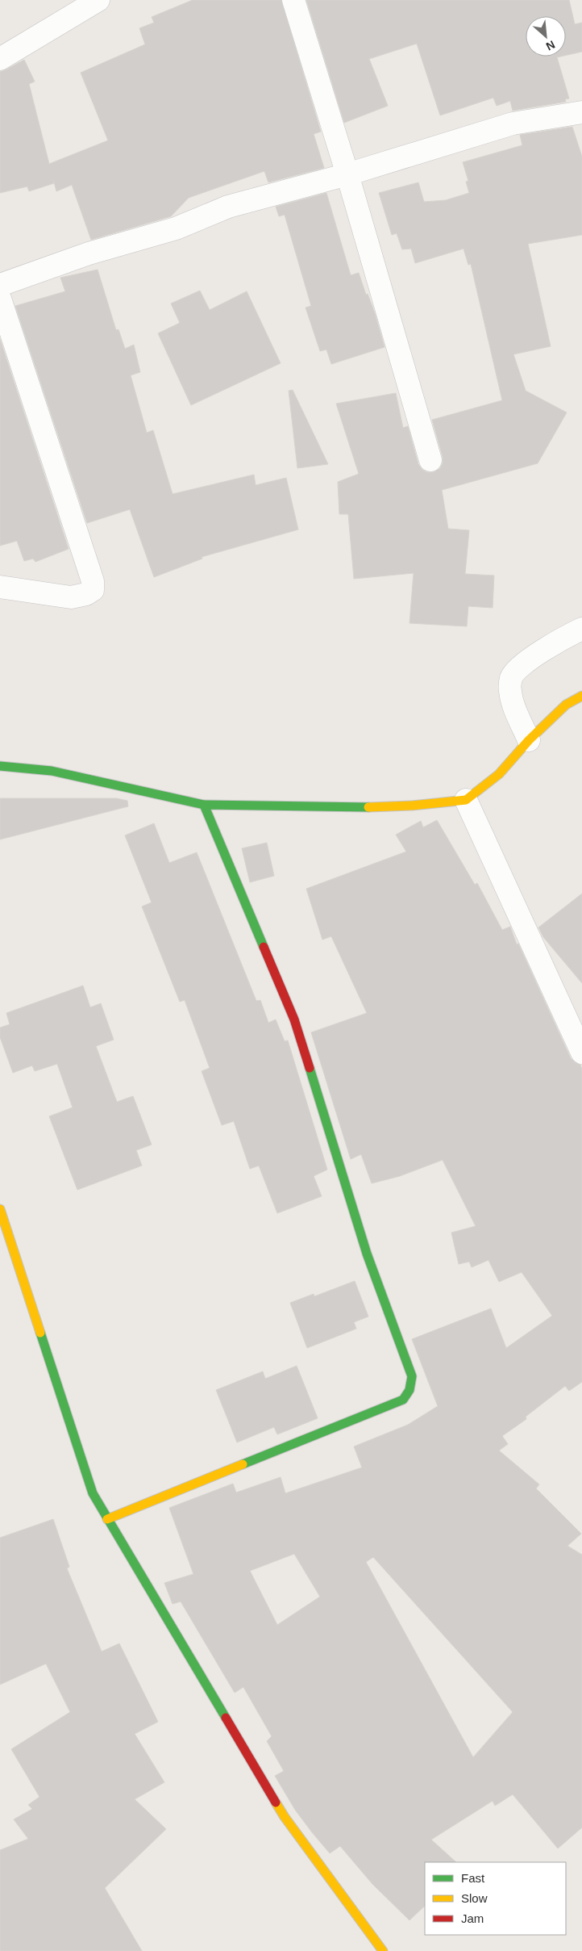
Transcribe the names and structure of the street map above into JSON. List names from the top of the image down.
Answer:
{
  "legend": ["Fast", "Slow", "Jam"],
  "north": "bottom right"
}
